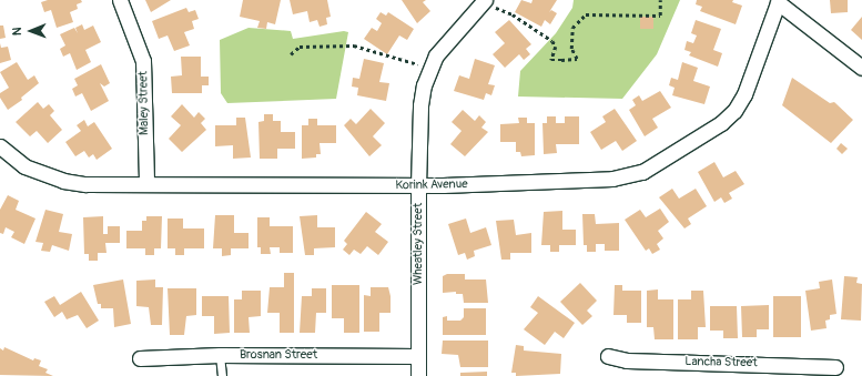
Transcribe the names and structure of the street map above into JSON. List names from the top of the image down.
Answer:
{
  "streets": {
    "street": [
      "Maley Street",
      "Korink Avenue",
      "Wheatley Street",
      "Brosnan Street",
      "Lancha Street"
    ]
  },
  "crossings": [
    ["Maley Street", "Korink Avenue"],
    ["Korink Avenue", "Wheatley Street"],
    ["Wheatley Street", "Brosnan Street"]
  ],
  "north": "left"
}
